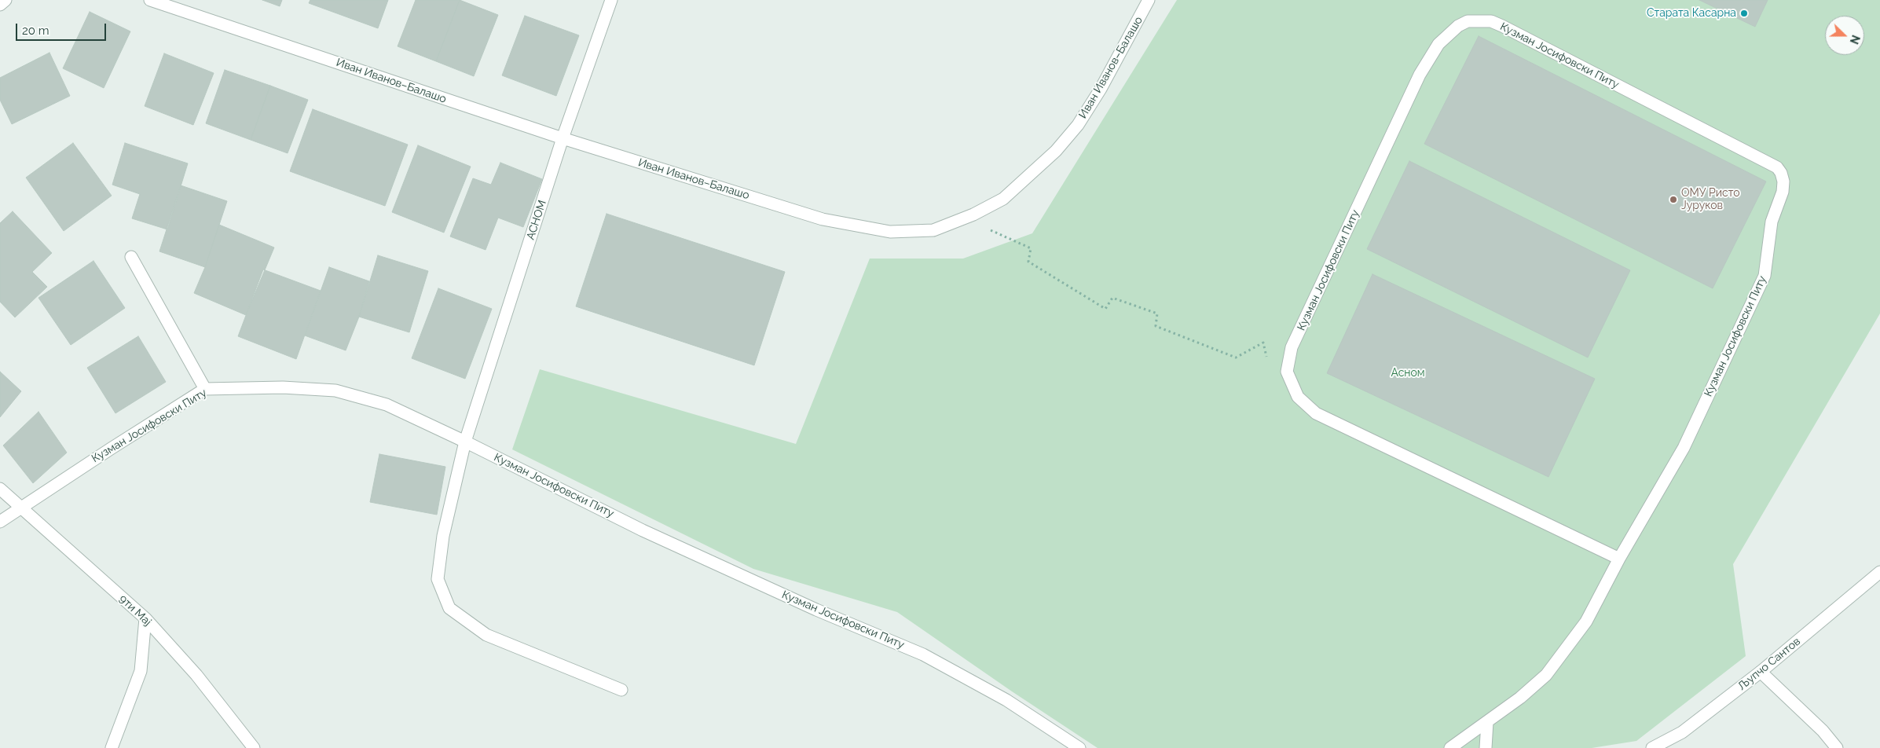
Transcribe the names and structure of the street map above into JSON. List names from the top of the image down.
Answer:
{
  "streets": {
    "street": [
      "Кузман Јосифовски Питу",
      "Иван Иванов–Балашо",
      "АСНОМ",
      "9ти Мај",
      "Љупчо Сантов"
    ]
  },
  "crossings": [
    ["Кузман Јосифовски Питу", "АСНОМ"],
    ["Кузман Јосифовски Питу", "9ти Мај"],
    ["Иван Иванов–Балашо", "АСНОМ"]
  ],
  "parks": ["Асном"],
  "places": ["Старата Касарна", "ОМУ Ристо Јуруков"],
  "scale_bar": "20 m",
  "north": "right"
}
